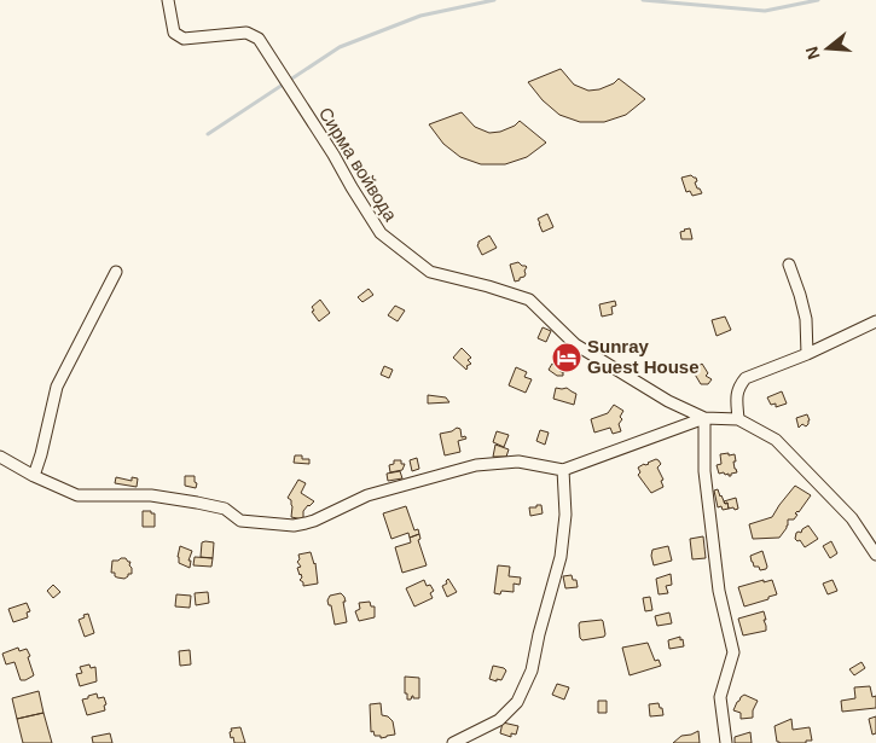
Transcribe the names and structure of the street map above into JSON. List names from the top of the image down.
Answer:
{
  "streets": {
    "street": ["Сирма войвода"]
  },
  "places": {
    "hotel": ["Sunray Guest House"]
  },
  "north": "left"
}
